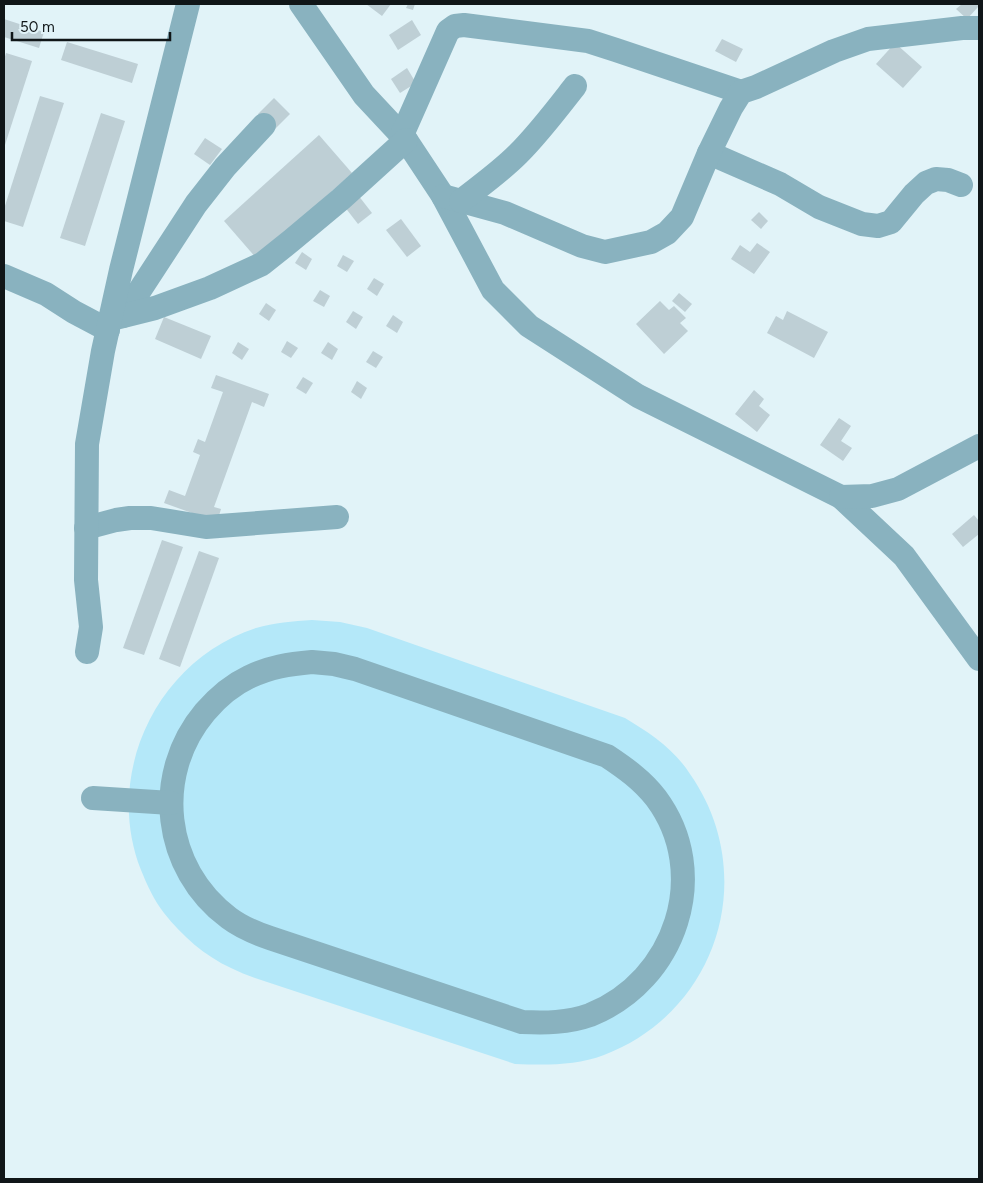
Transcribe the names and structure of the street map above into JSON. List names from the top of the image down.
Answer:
{
  "scale_bar": "50 m"
}
